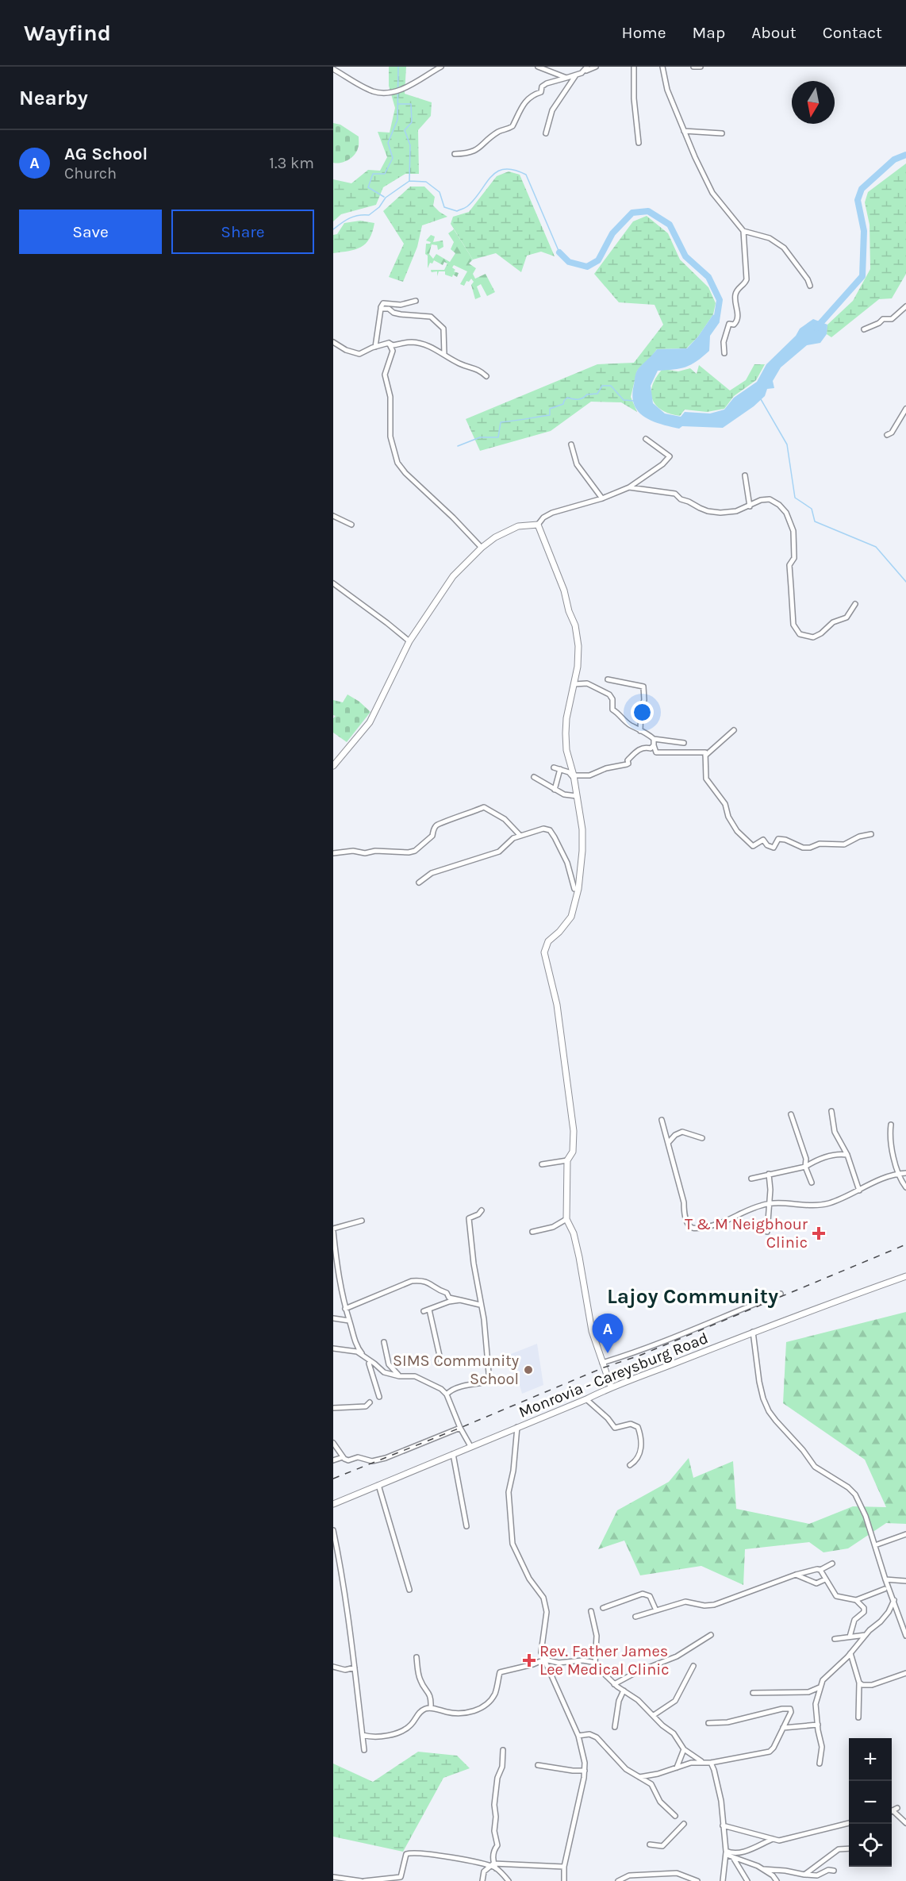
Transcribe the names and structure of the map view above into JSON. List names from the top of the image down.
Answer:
{
  "streets": {
    "main road": ["Monrovia - Careysburg Road"]
  },
  "districts": ["Lajoy Community"],
  "places": {
    "health": ["T & M Neigbhour Clinic", "Rev. Father James Lee Medical Clinic"],
    "other": ["SIMS Community School"]
  },
  "north": "bottom",
  "page": {
    "header": "Wayfind",
    "nav": [
      "Home",
      "Map",
      "About",
      "Contact"
    ],
    "heading": "Nearby",
    "list": [
      {
        "mark": "A",
        "name": "AG School",
        "note": "Church",
        "value": "1.3 km"
      }
    ],
    "buttons": ["Save", "Share"],
    "pins": "A",
    "map_buttons": ["+", "−"]
  }
}
